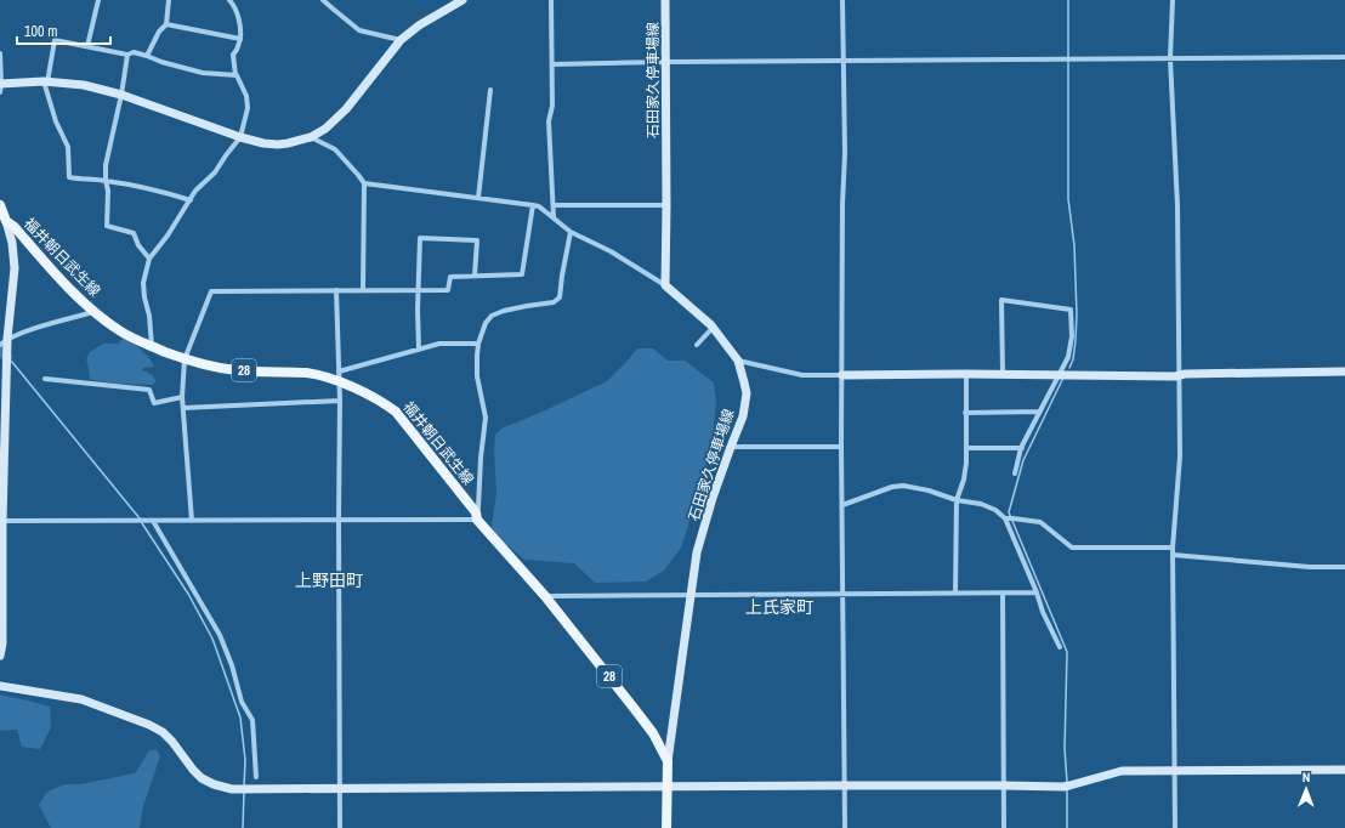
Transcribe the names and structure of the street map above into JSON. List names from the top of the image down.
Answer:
{
  "streets": {
    "main road": ["福井朝日武生線", "28"],
    "street": ["石田家久停車場線"]
  },
  "crossings": [
    ["石田家久停車場線", "福井朝日武生線"]
  ],
  "districts": ["上野田町", "上氏家町"],
  "scale_bar": "100 m",
  "north": "top"
}
